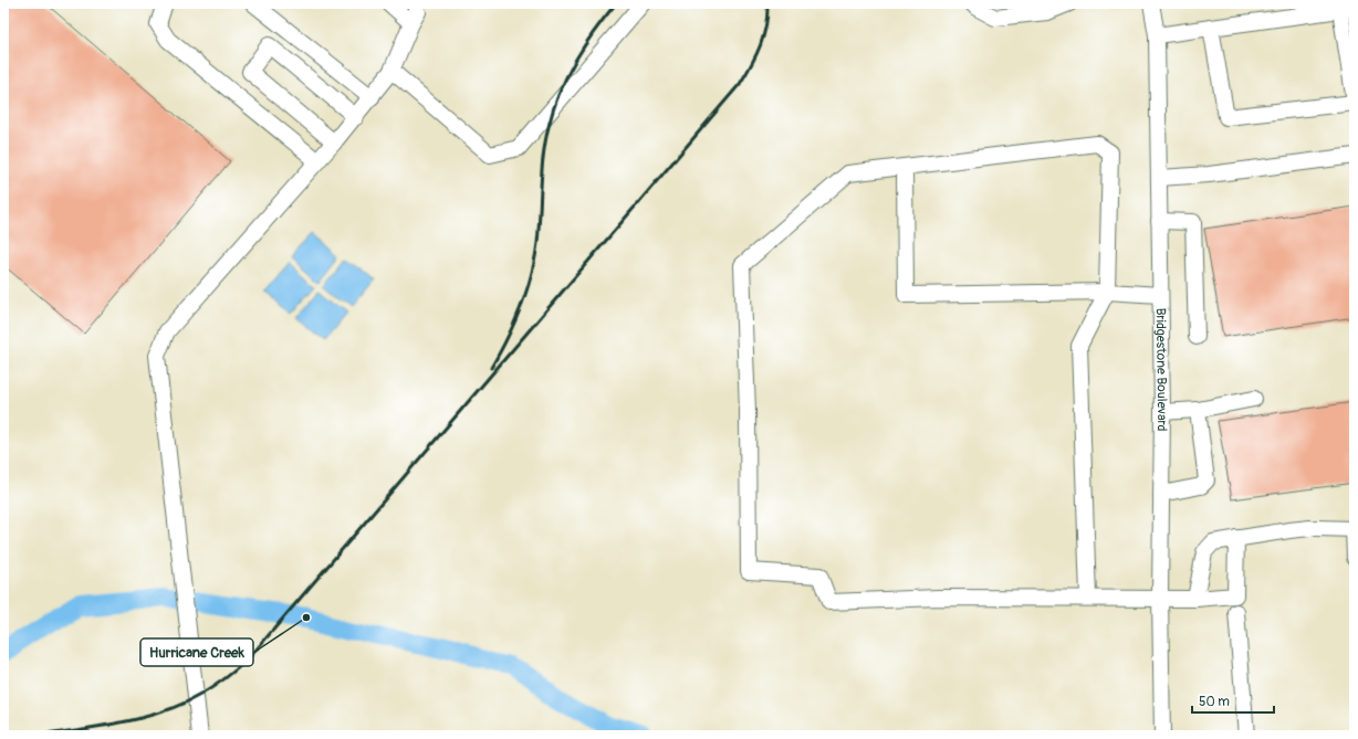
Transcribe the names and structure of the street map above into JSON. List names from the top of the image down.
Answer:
{
  "streets": {
    "street": ["Bridgestone Boulevard"]
  },
  "places": ["Hurricane Creek"],
  "scale_bar": "50 m"
}
